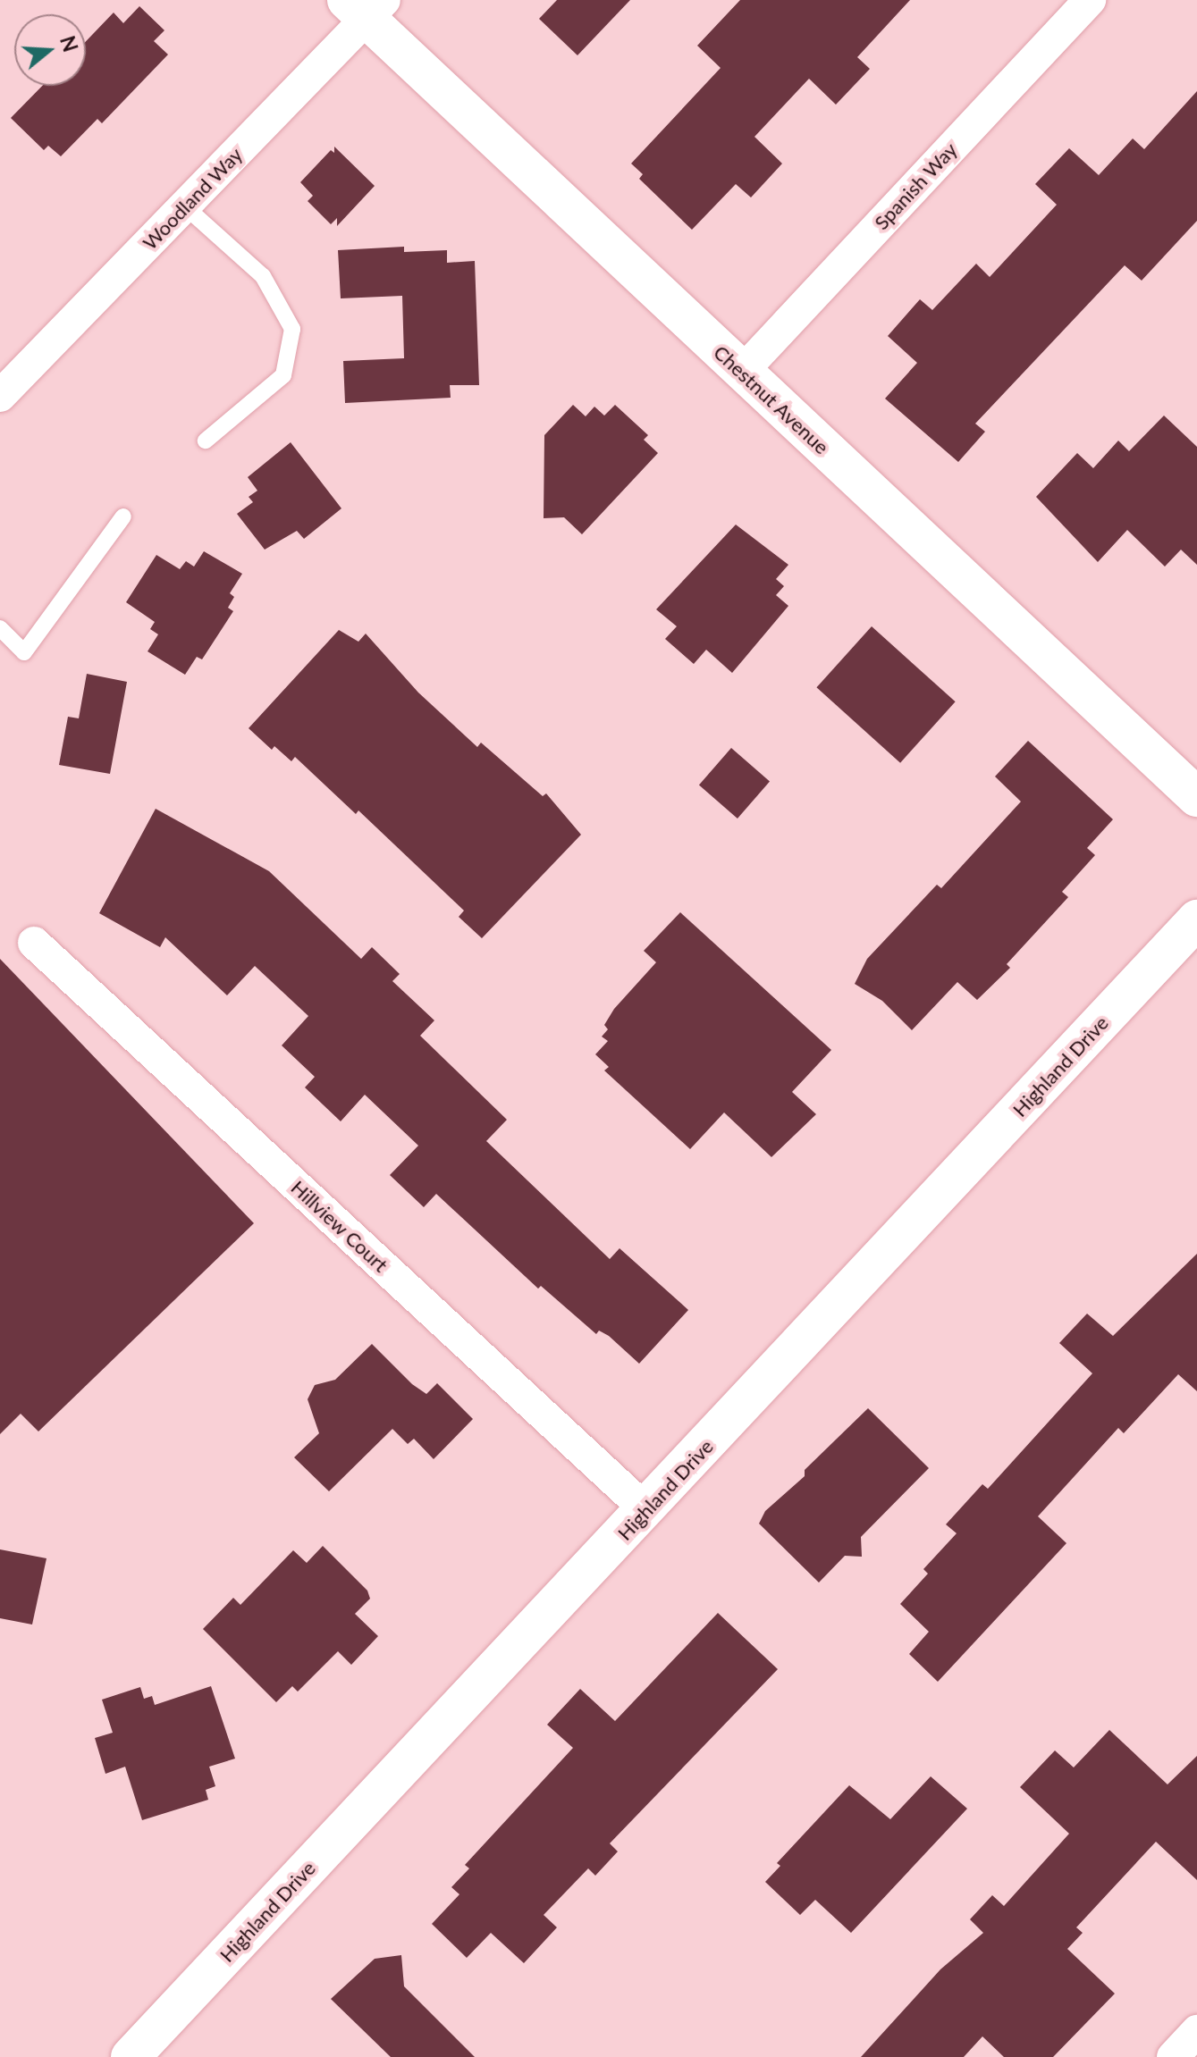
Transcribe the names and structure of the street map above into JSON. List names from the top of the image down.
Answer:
{
  "streets": {
    "street": [
      "Spanish Way",
      "Woodland Way",
      "Chestnut Avenue",
      "Highland Drive",
      "Hillview Court"
    ]
  },
  "crossings": [
    ["Spanish Way", "Chestnut Avenue"],
    ["Woodland Way", "Chestnut Avenue"],
    ["Highland Drive", "Hillview Court"]
  ],
  "north": "right"
}
